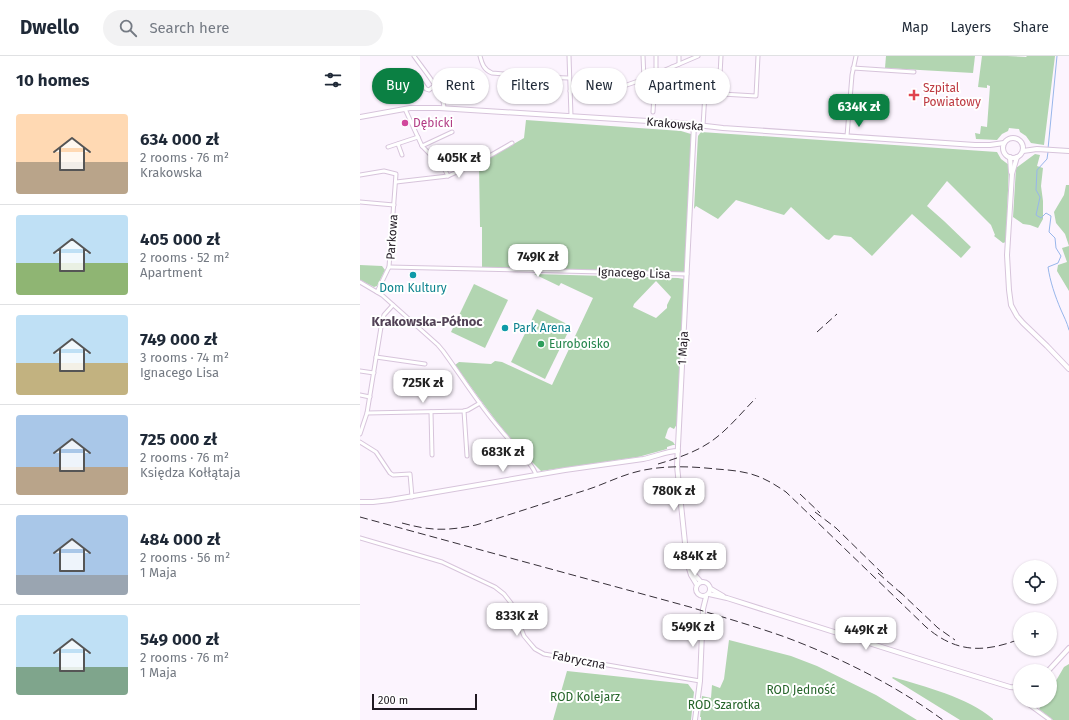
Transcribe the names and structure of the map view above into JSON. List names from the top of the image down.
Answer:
{
  "streets": {
    "street": [
      "Krakowska",
      "Parkowa",
      "Ignacego Lisa",
      "1 Maja",
      "Fabryczna"
    ]
  },
  "crossings": [
    ["Krakowska", "1 Maja"],
    ["Parkowa", "Ignacego Lisa"],
    ["Ignacego Lisa", "1 Maja"]
  ],
  "districts": ["Krakowska-Północ"],
  "parks": ["ROD Jedność", "ROD Kolejarz", "ROD Szarotka"],
  "places": {
    "health": ["Szpital Powiatowy"],
    "other": [
      "Dębicki",
      "Dom Kultury",
      "Park Arena",
      "Euroboisko"
    ]
  },
  "scale_bar": "200 m",
  "page": {
    "header": "Dwello",
    "search": "Search here",
    "nav": ["Map", "Layers", "Share"],
    "heading": "10 homes",
    "chip": [
      "Buy",
      "Rent",
      "Filters",
      "New",
      "Apartment"
    ],
    "price": [
      "634K zł",
      "405K zł",
      "749K zł",
      "725K zł",
      "683K zł",
      "780K zł",
      "484K zł",
      "833K zł",
      "549K zł",
      "449K zł"
    ],
    "list": [
      {
        "name": "634 000 zł",
        "note": "2 rooms · 76 m² · Krakowska"
      },
      {
        "name": "405 000 zł",
        "note": "2 rooms · 52 m² · Apartment"
      },
      {
        "name": "749 000 zł",
        "note": "3 rooms · 74 m² · Ignacego Lisa"
      },
      {
        "name": "725 000 zł",
        "note": "2 rooms · 76 m² · Księdza Kołłątaja"
      },
      {
        "name": "484 000 zł",
        "note": "2 rooms · 56 m² · 1 Maja"
      },
      {
        "name": "549 000 zł",
        "note": "2 rooms · 76 m² · 1 Maja"
      }
    ],
    "map_buttons": ["+", "−"],
    "scale": "200 m"
  }
}
